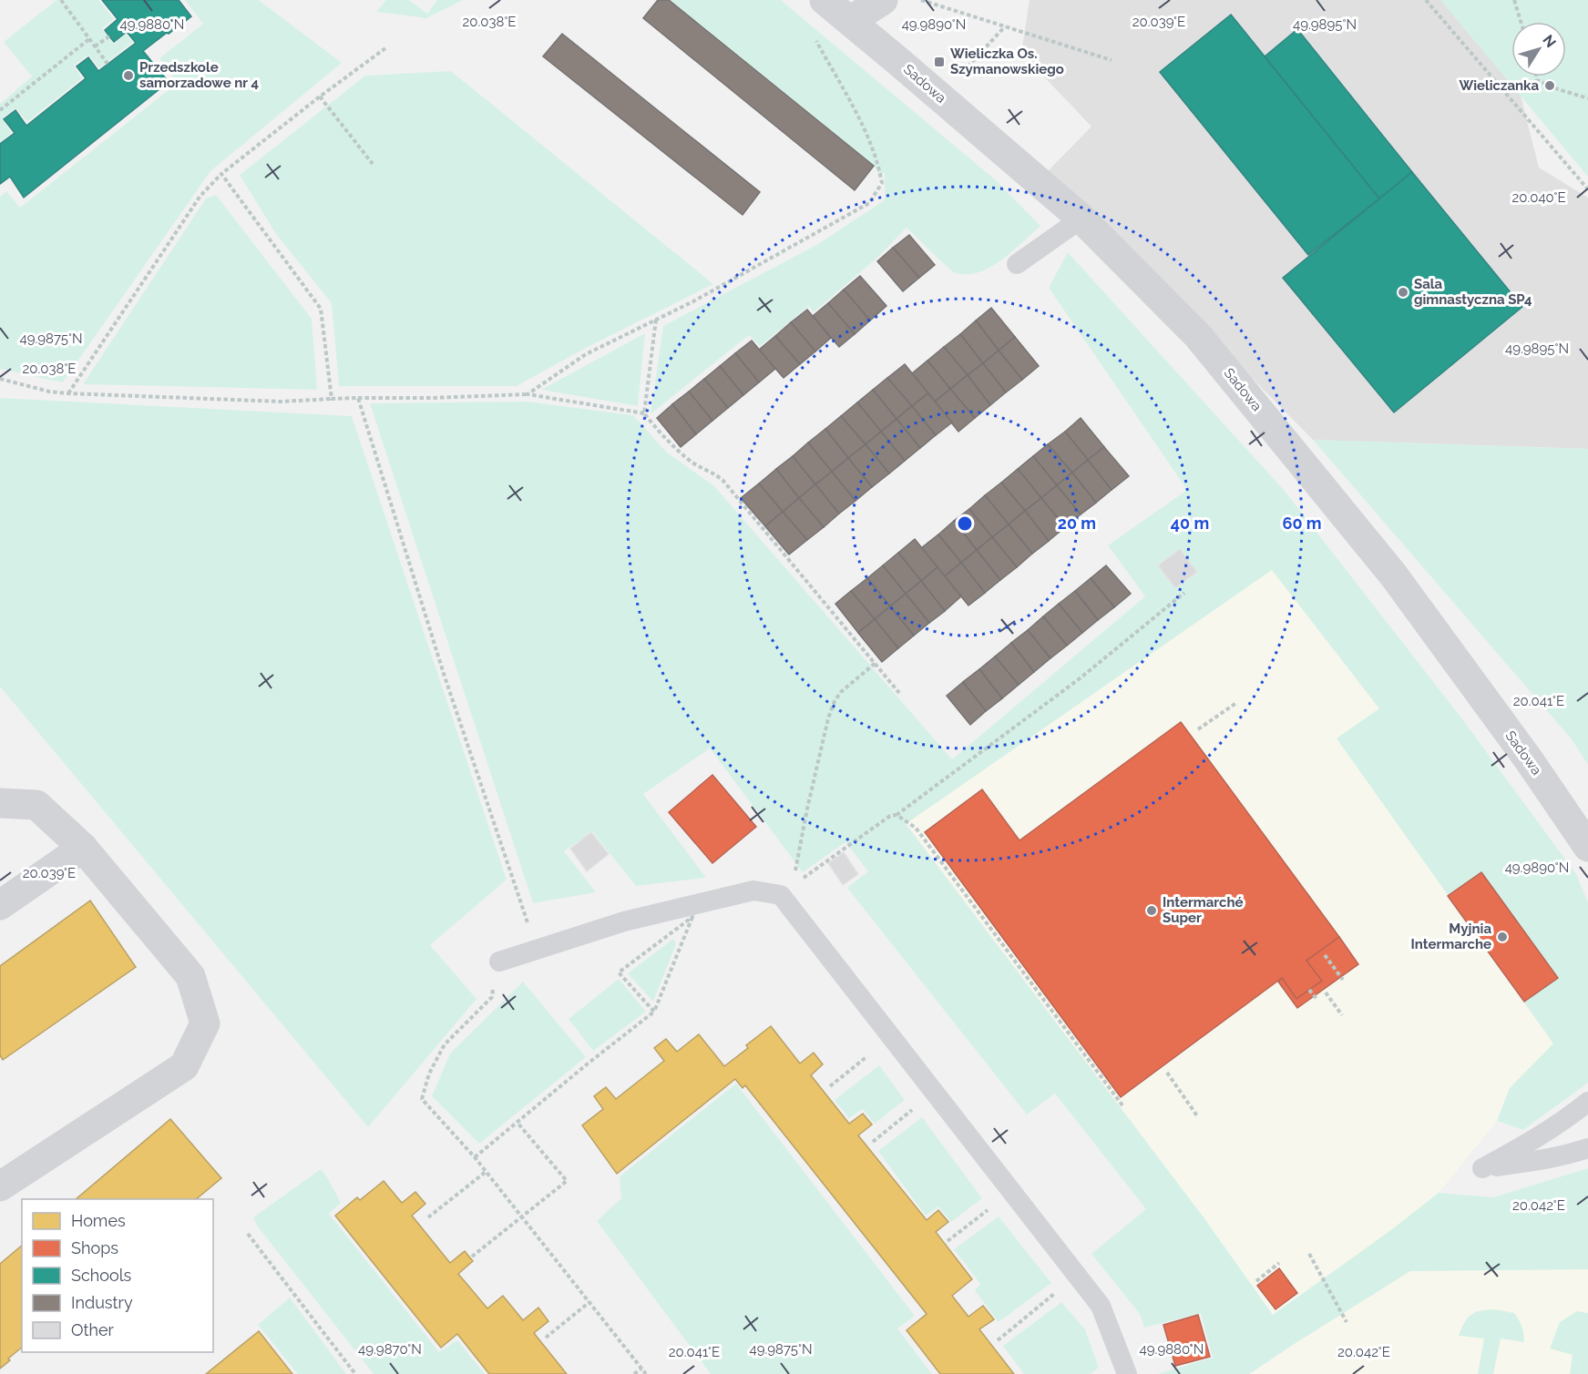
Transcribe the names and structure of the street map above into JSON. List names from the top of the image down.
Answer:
{
  "streets": {
    "street": ["Sadowa"]
  },
  "places": {
    "transit": ["Wieliczka Os. Szymanowskiego"],
    "other": [
      "Przedszkole samorzadowe nr 4",
      "Wieliczanka",
      "Sala gimnastyczna SP4",
      "Intermarché Super",
      "Myjnia Intermarche"
    ]
  },
  "legend": [
    "Homes",
    "Shops",
    "Schools",
    "Industry",
    "Other"
  ],
  "north": "top right",
  "coordinates": [
    "20.038°E",
    "20.039°E",
    "49.9880°N",
    "49.9890°N",
    "49.9895°N",
    "20.040°E",
    "49.9875°N",
    "20.041°E",
    "20.042°E",
    "49.9870°N"
  ],
  "rings": ["20 m", "40 m", "60 m"]
}
